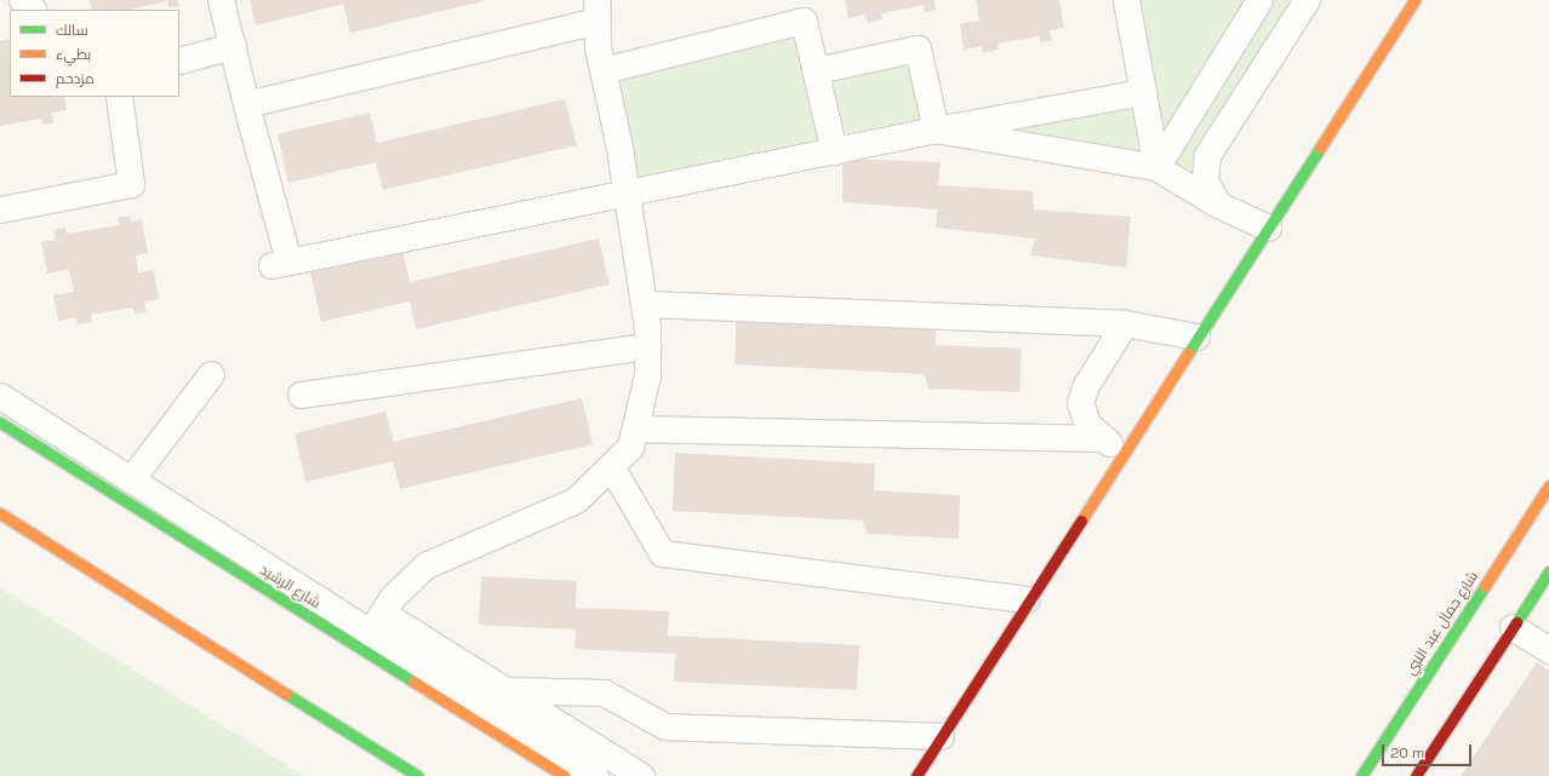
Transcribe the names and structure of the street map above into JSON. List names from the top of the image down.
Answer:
{
  "streets": {
    "street": ["شارع الرشيد", "شارع جمال عبد النبي"]
  },
  "legend": ["سالك", "بطيء", "مزدحم"],
  "scale_bar": "20 m"
}
